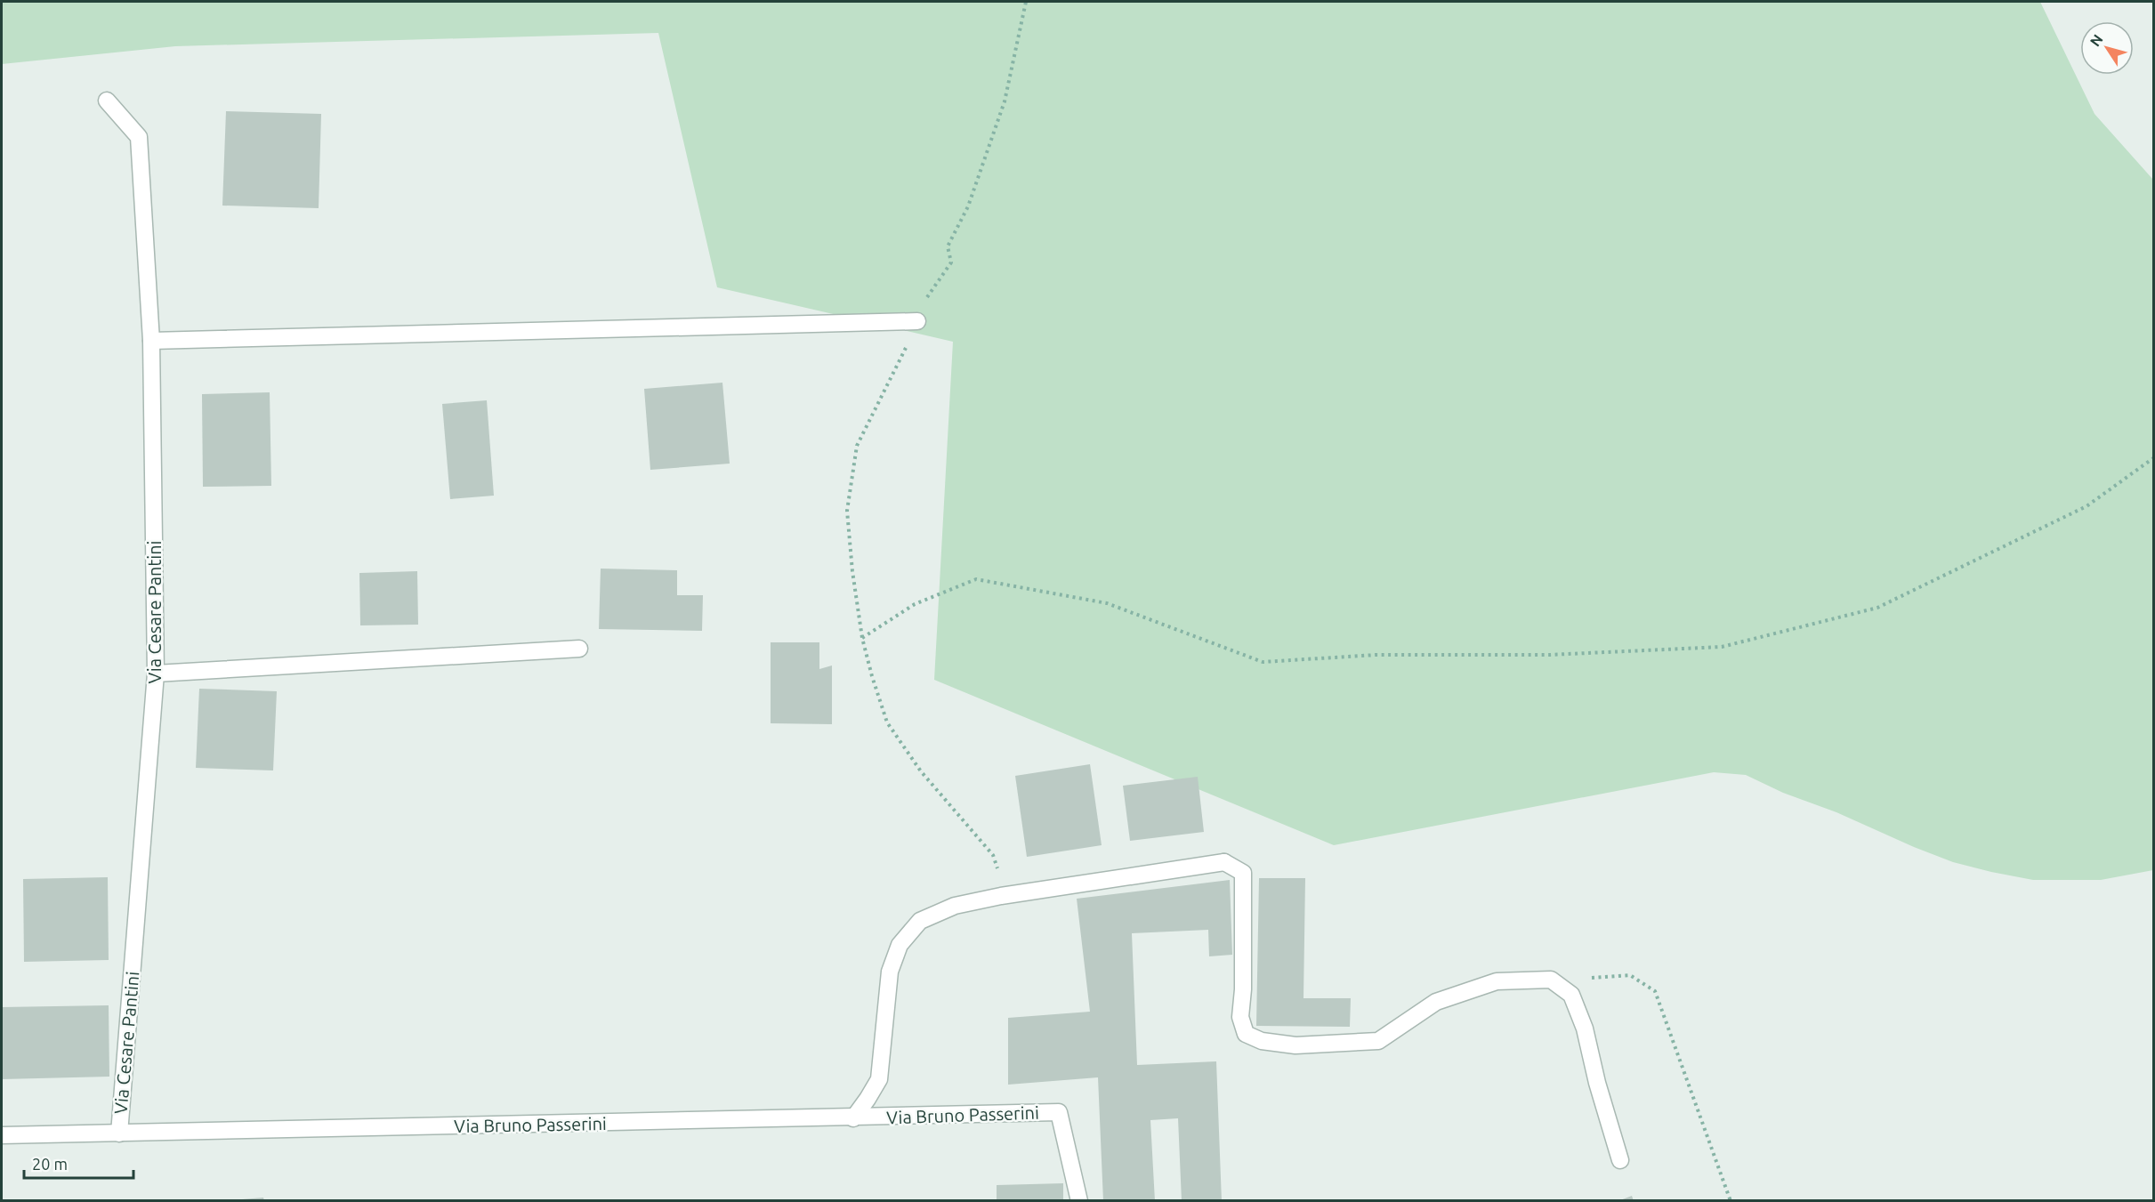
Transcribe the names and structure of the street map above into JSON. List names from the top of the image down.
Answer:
{
  "streets": {
    "street": ["Via Cesare Pantini", "Via Bruno Passerini"]
  },
  "crossings": [
    ["Via Cesare Pantini", "Via Bruno Passerini"]
  ],
  "scale_bar": "20 m",
  "north": "top left"
}
